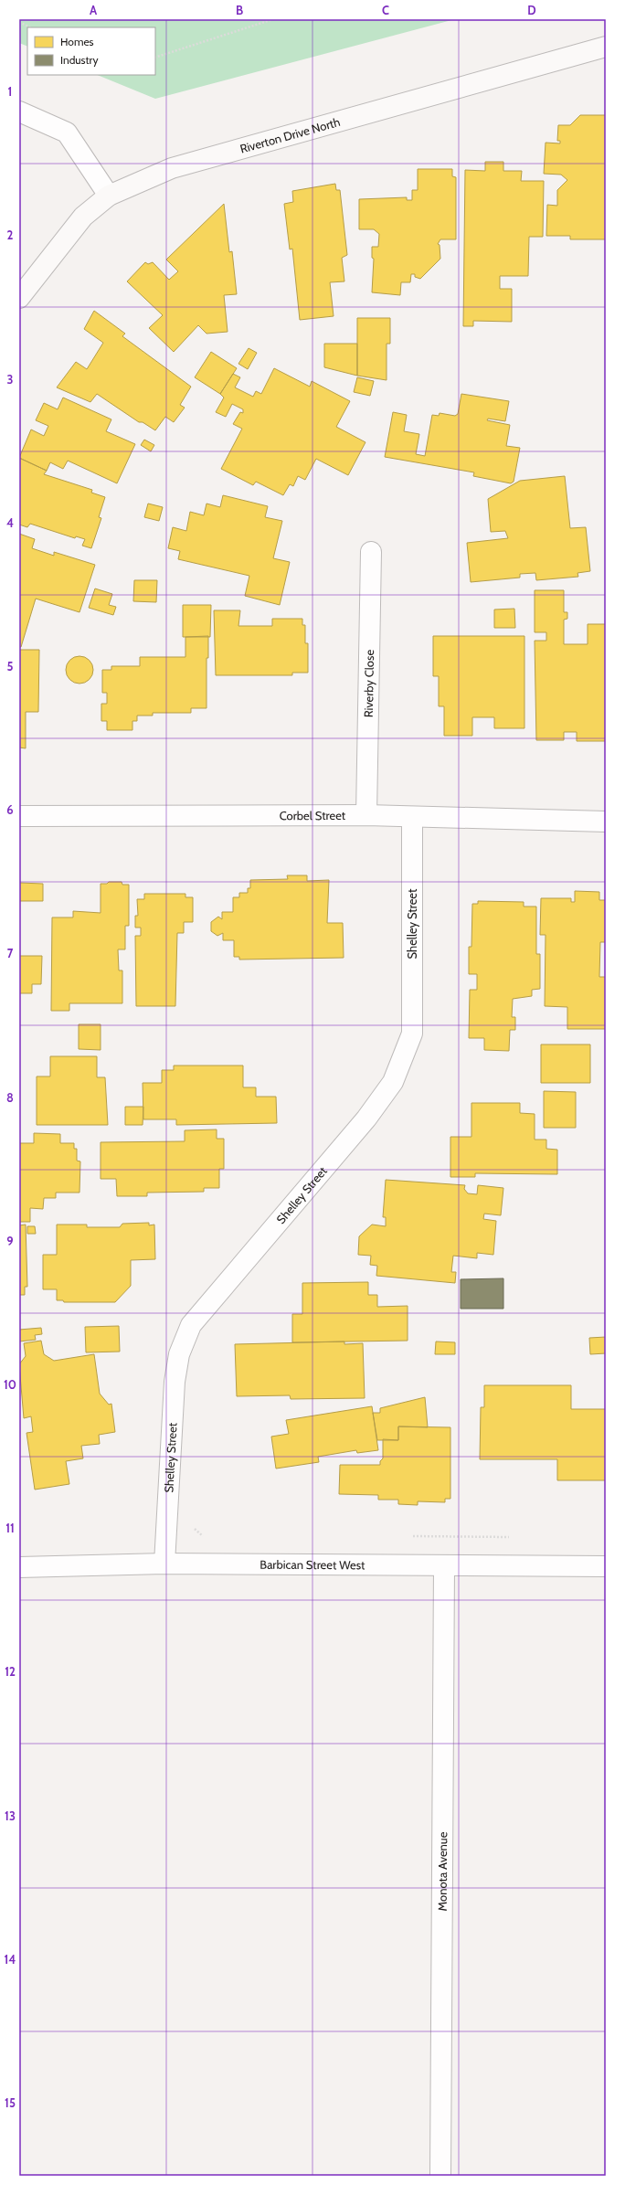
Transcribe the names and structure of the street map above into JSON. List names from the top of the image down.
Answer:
{
  "streets": {
    "street": [
      "Riverton Drive North",
      "Riverby Close",
      "Corbel Street",
      "Shelley Street",
      "Barbican Street West",
      "Monota Avenue"
    ]
  },
  "crossings": [
    ["Riverby Close", "Corbel Street"],
    ["Corbel Street", "Shelley Street"],
    ["Shelley Street", "Barbican Street West"],
    ["Barbican Street West", "Monota Avenue"]
  ],
  "legend": ["Homes", "Industry"],
  "grid": {
    "columns": [
      "A",
      "B",
      "C",
      "D"
    ],
    "rows": [
      "1",
      "2",
      "3",
      "4",
      "5",
      "6",
      "7",
      "8",
      "9",
      "10",
      "11",
      "12",
      "13",
      "14",
      "15"
    ]
  }
}
